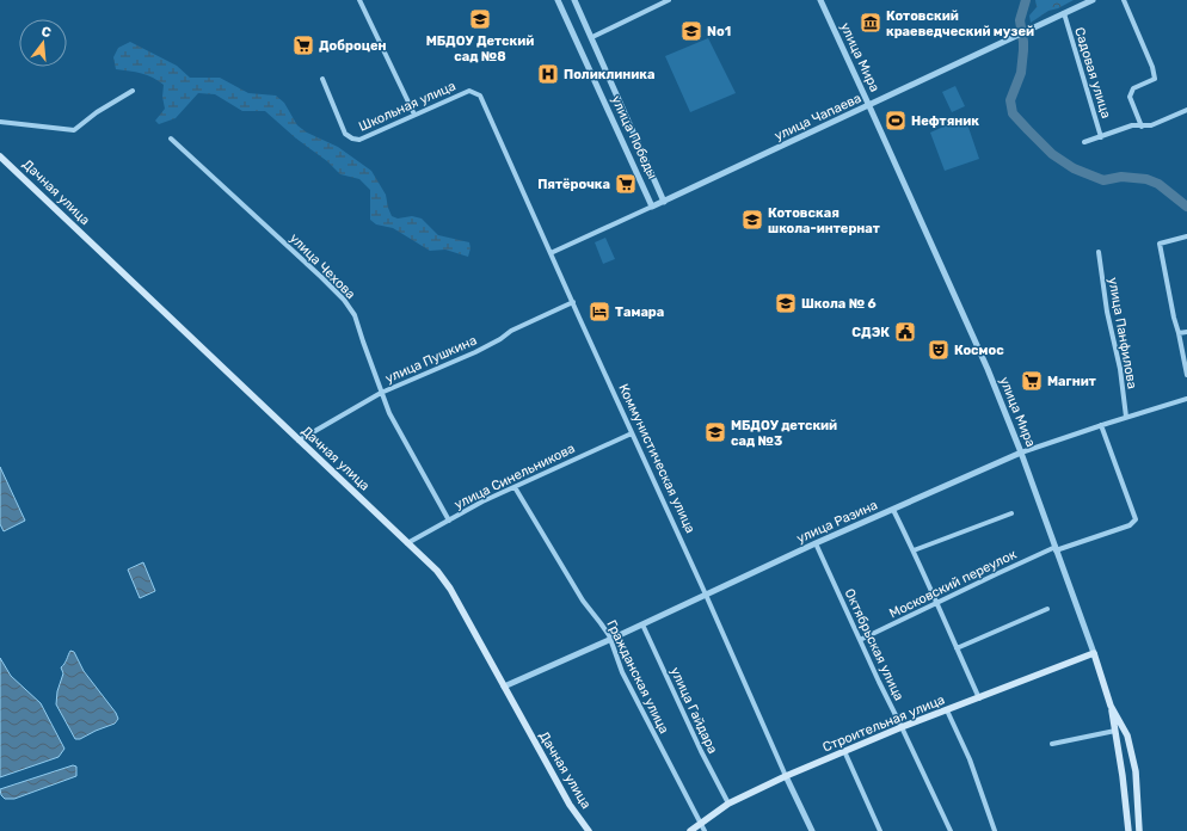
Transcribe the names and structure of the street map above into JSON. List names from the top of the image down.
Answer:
{
  "streets": {
    "main road": ["улица Мира", "Дачная улица", "Строительная улица"],
    "street": [
      "Садовая улица",
      "Школьная улица",
      "улица Чапаева",
      "улица Победы",
      "улица Чехова",
      "улица Панфилова",
      "улица Пушкина",
      "Коммунистическая улица",
      "улица Синельникова",
      "улица Разина",
      "Московский переулок",
      "Октябрьская улица",
      "Гражданская улица",
      "улица Гайдара"
    ]
  },
  "crossings": [
    ["улица Мира", "улица Чапаева"],
    ["улица Мира", "улица Разина"],
    ["улица Мира", "Московский переулок"],
    ["улица Мира", "Строительная улица"],
    ["Садовая улица", "улица Чапаева"],
    ["Школьная улица", "Коммунистическая улица"],
    ["улица Чапаева", "улица Победы"],
    ["улица Чапаева", "Коммунистическая улица"],
    ["Дачная улица", "улица Пушкина"],
    ["Дачная улица", "улица Синельникова"],
    ["Дачная улица", "улица Разина"],
    ["улица Чехова", "улица Пушкина"],
    ["улица Чехова", "улица Синельникова"],
    ["улица Панфилова", "улица Разина"],
    ["улица Пушкина", "Коммунистическая улица"],
    ["Коммунистическая улица", "улица Синельникова"],
    ["Коммунистическая улица", "улица Разина"],
    ["Коммунистическая улица", "Строительная улица"],
    ["улица Синельникова", "Гражданская улица"],
    ["улица Разина", "Московский переулок"],
    ["улица Разина", "Октябрьская улица"],
    ["улица Разина", "Гражданская улица"],
    ["улица Разина", "улица Гайдара"],
    ["Московский переулок", "Октябрьская улица"],
    ["Октябрьская улица", "Строительная улица"],
    ["Гражданская улица", "Строительная улица"],
    ["улица Гайдара", "Строительная улица"]
  ],
  "places": {
    "school or university": [
      "МБДОУ Детский сад №8",
      "No1",
      "Котовская школа-интернат",
      "Школа № 6",
      "МБДОУ детский сад №3"
    ],
    "museum": ["Котовский краеведческий музей"],
    "supermarket": ["Доброцен", "Пятёрочка", "Магнит"],
    "hospital": ["Поликлиника"],
    "sports": ["Нефтяник"],
    "hotel": ["Тамара"],
    "public building": ["СДЭК"],
    "theatre": ["Космос"]
  },
  "north": "top"
}
